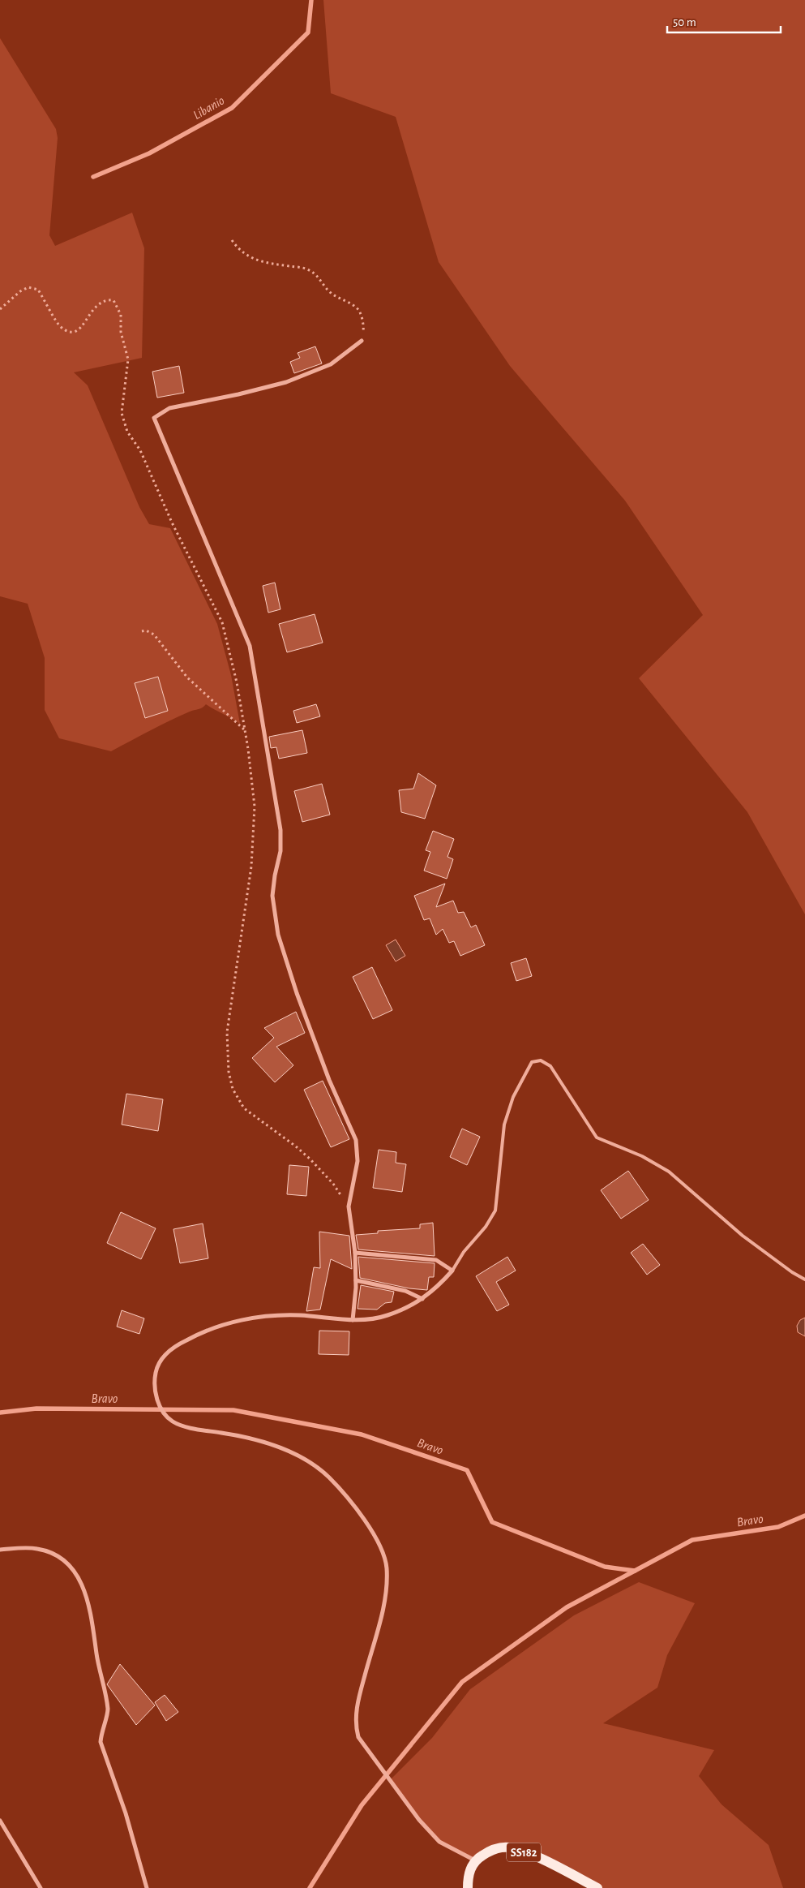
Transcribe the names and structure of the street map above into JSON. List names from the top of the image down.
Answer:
{
  "streets": {
    "main road": ["SS182"]
  },
  "water": ["Libanio", "Bravo"],
  "scale_bar": "50 m"
}
